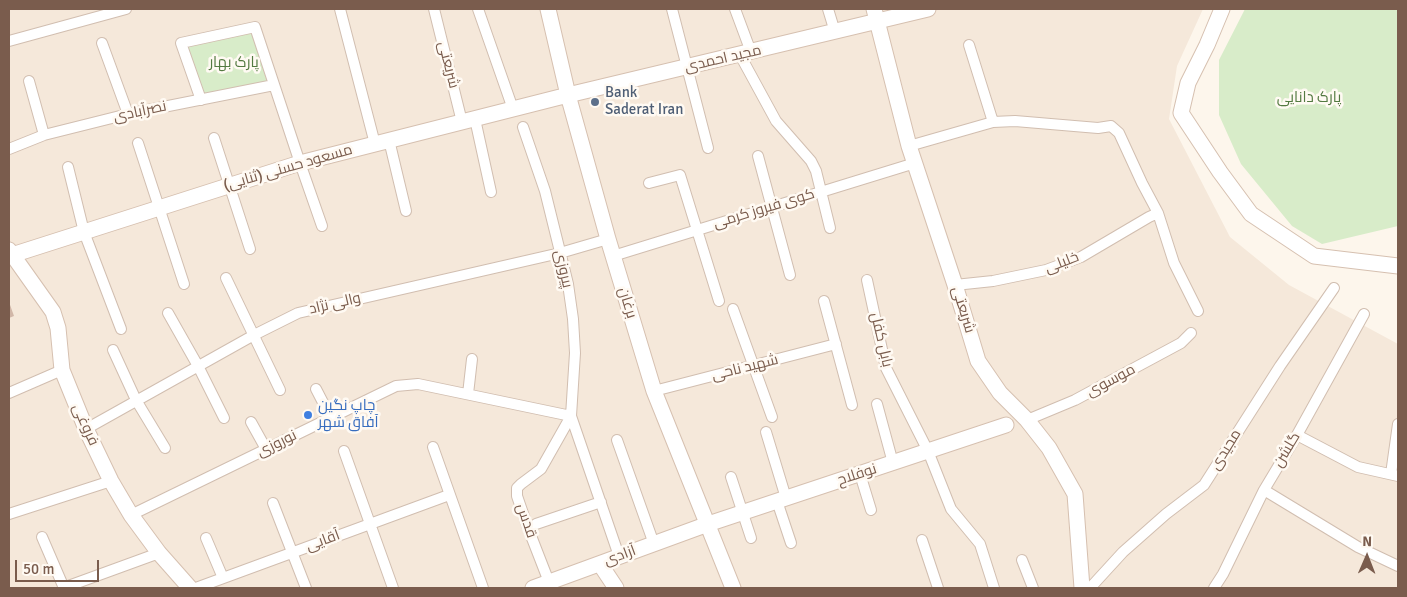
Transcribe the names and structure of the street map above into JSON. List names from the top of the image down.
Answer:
{
  "streets": {
    "street": [
      "مجید احمدی",
      "شریعتی",
      "نصرآبادی",
      "مسعود حسنی (ثنایی)",
      "کوی فیروز کرمی",
      "خلیلی",
      "پیروزی",
      "برغان",
      "والی نژاد",
      "بابل کفل",
      "شهید ناحی",
      "موسوی",
      "فروغی",
      "نوروزی",
      "مجیدی",
      "گلشن",
      "نوفلاح",
      "قدس",
      "آقایی",
      "آزادی"
    ]
  },
  "crossings": [
    ["مجید احمدی", "شریعتی"],
    ["مجید احمدی", "مسعود حسنی (ثنایی)"],
    ["مجید احمدی", "برغان"],
    ["شریعتی", "مسعود حسنی (ثنایی)"],
    ["شریعتی", "کوی فیروز کرمی"],
    ["شریعتی", "خلیلی"],
    ["شریعتی", "موسوی"],
    ["مسعود حسنی (ثنایی)", "برغان"],
    ["مسعود حسنی (ثنایی)", "فروغی"],
    ["کوی فیروز کرمی", "برغان"],
    ["پیروزی", "والی نژاد"],
    ["پیروزی", "نوروزی"],
    ["پیروزی", "قدس"],
    ["برغان", "والی نژاد"],
    ["برغان", "شهید ناحی"],
    ["برغان", "نوفلاح"],
    ["برغان", "آزادی"],
    ["والی نژاد", "فروغی"],
    ["بابل کفل", "نوفلاح"],
    ["فروغی", "نوروزی"],
    ["نوروزی", "قدس"],
    ["نوفلاح", "آزادی"],
    ["قدس", "آزادی"]
  ],
  "parks": ["پارک‌ بهار", "پارک دانایی"],
  "places": ["Bank Saderat Iran", "چاپ نگین آفاق شهر"],
  "scale_bar": "50 m",
  "north": "top"
}
